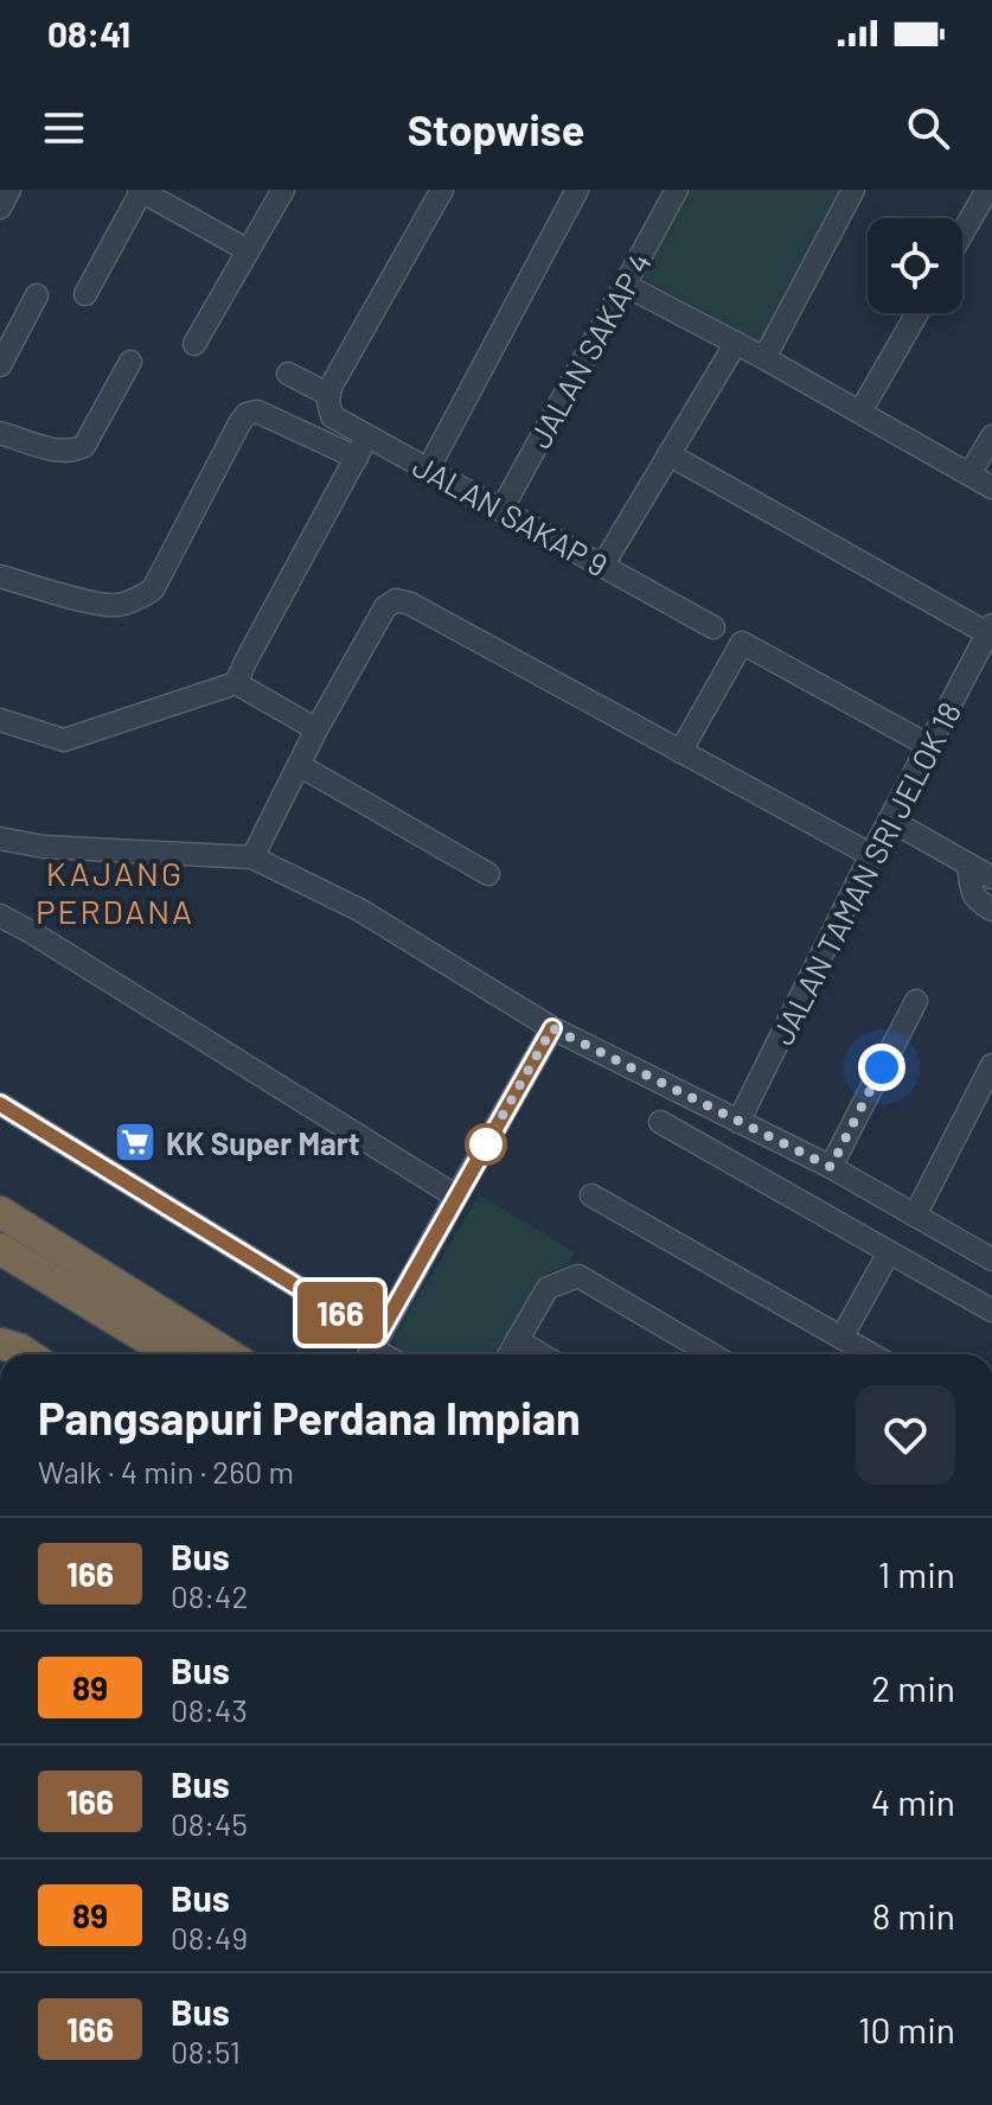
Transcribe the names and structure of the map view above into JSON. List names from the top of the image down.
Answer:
{
  "streets": {
    "street": ["JALAN SAKAP 4", "JALAN SAKAP 9", "JALAN TAMAN SRI JELOK 18"]
  },
  "crossings": [
    ["JALAN SAKAP 4", "JALAN SAKAP 9"]
  ],
  "districts": ["KAJANG PERDANA"],
  "places": {
    "supermarket": ["KK Super Mart"]
  },
  "lines": ["bus line 166"],
  "page": {
    "status": "08:41",
    "header": "Stopwise",
    "on_map": "166",
    "heading": ["Pangsapuri Perdana Impian", "Walk · 4 min · 260 m"],
    "list": [
      {
        "mark": "166",
        "name": "Bus",
        "note": "08:42",
        "value": "1 min"
      },
      {
        "mark": "89",
        "name": "Bus",
        "note": "08:43",
        "value": "2 min"
      },
      {
        "mark": "166",
        "name": "Bus",
        "note": "08:45",
        "value": "4 min"
      },
      {
        "mark": "89",
        "name": "Bus",
        "note": "08:49",
        "value": "8 min"
      },
      {
        "mark": "166",
        "name": "Bus",
        "note": "08:51",
        "value": "10 min"
      }
    ]
  }
}
